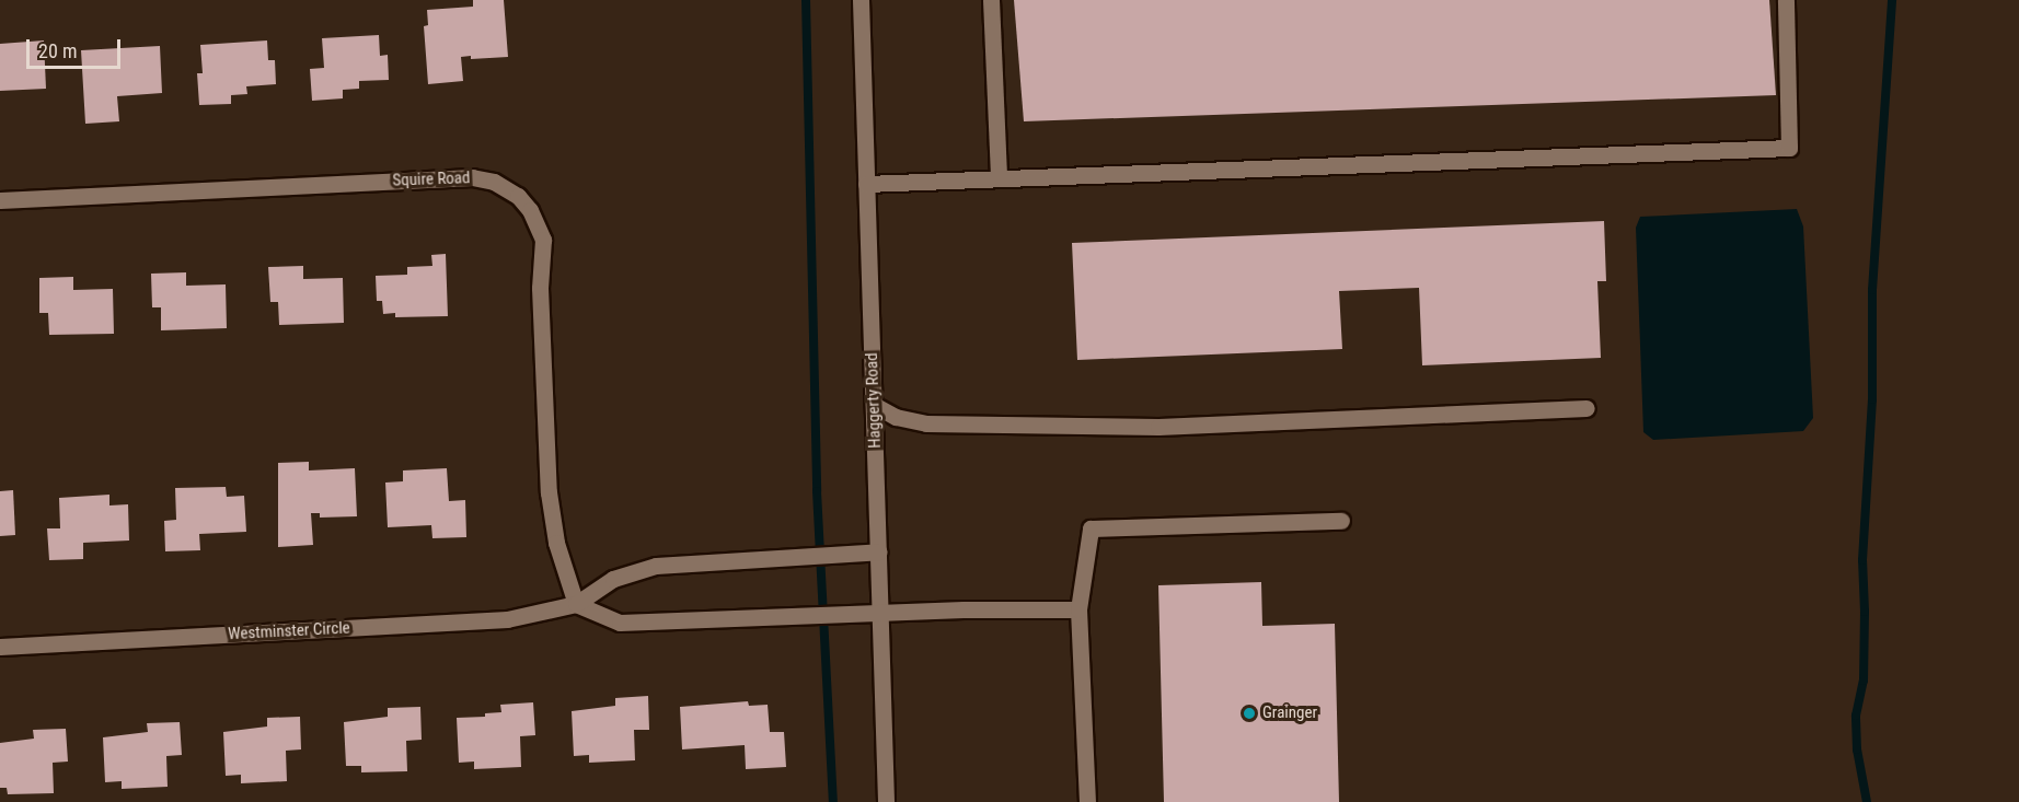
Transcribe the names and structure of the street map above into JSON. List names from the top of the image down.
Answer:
{
  "streets": {
    "street": ["Squire Road", "Haggerty Road", "Westminster Circle"]
  },
  "crossings": [
    ["Squire Road", "Westminster Circle"],
    ["Haggerty Road", "Westminster Circle"]
  ],
  "places": ["Grainger"],
  "scale_bar": "20 m"
}
